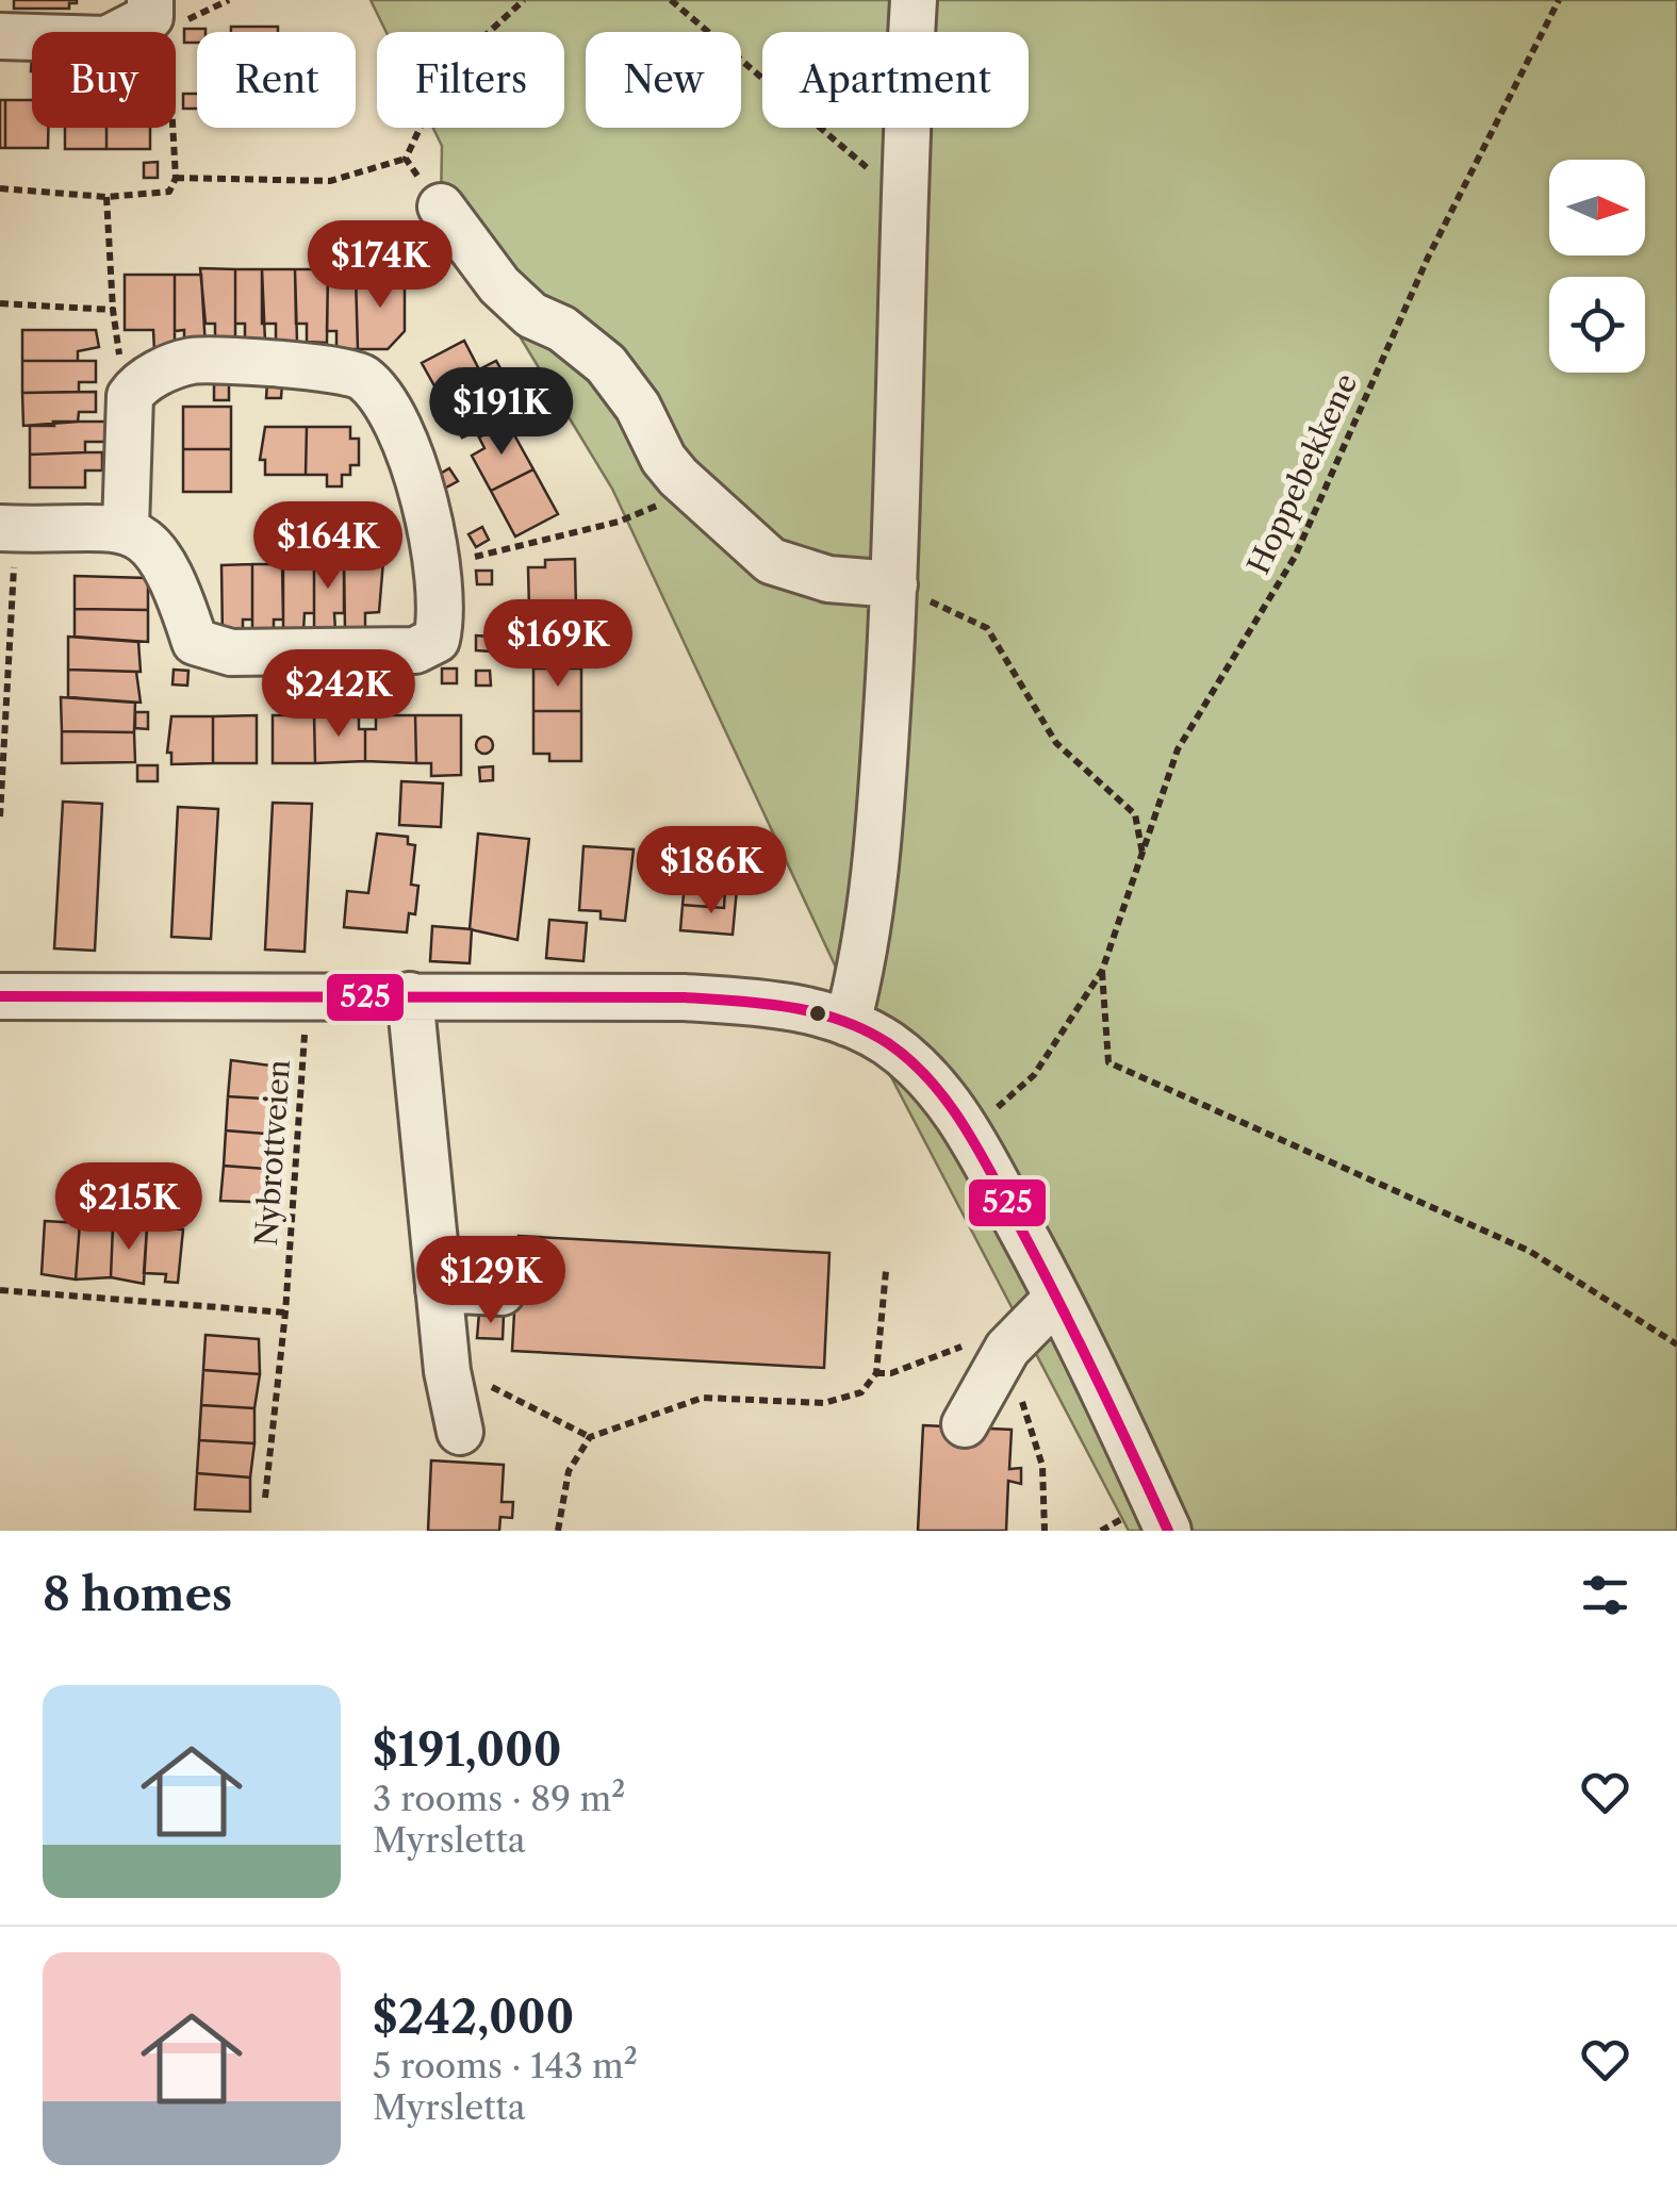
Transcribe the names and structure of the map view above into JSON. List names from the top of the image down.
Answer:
{
  "streets": {
    "path": ["Hoppebekkene", "Nybrottveien"]
  },
  "lines": ["transit line 525"],
  "north": "right",
  "page": {
    "chip": [
      "Buy",
      "Rent",
      "Filters",
      "New",
      "Apartment"
    ],
    "price": [
      "$174K",
      "$191K",
      "$164K",
      "$169K",
      "$242K",
      "$186K",
      "$215K",
      "$129K"
    ],
    "heading": "8 homes",
    "list": [
      {
        "name": "$191,000",
        "note": "3 rooms · 89 m² · Myrsletta"
      },
      {
        "name": "$242,000",
        "note": "5 rooms · 143 m² · Myrsletta"
      }
    ]
  }
}
